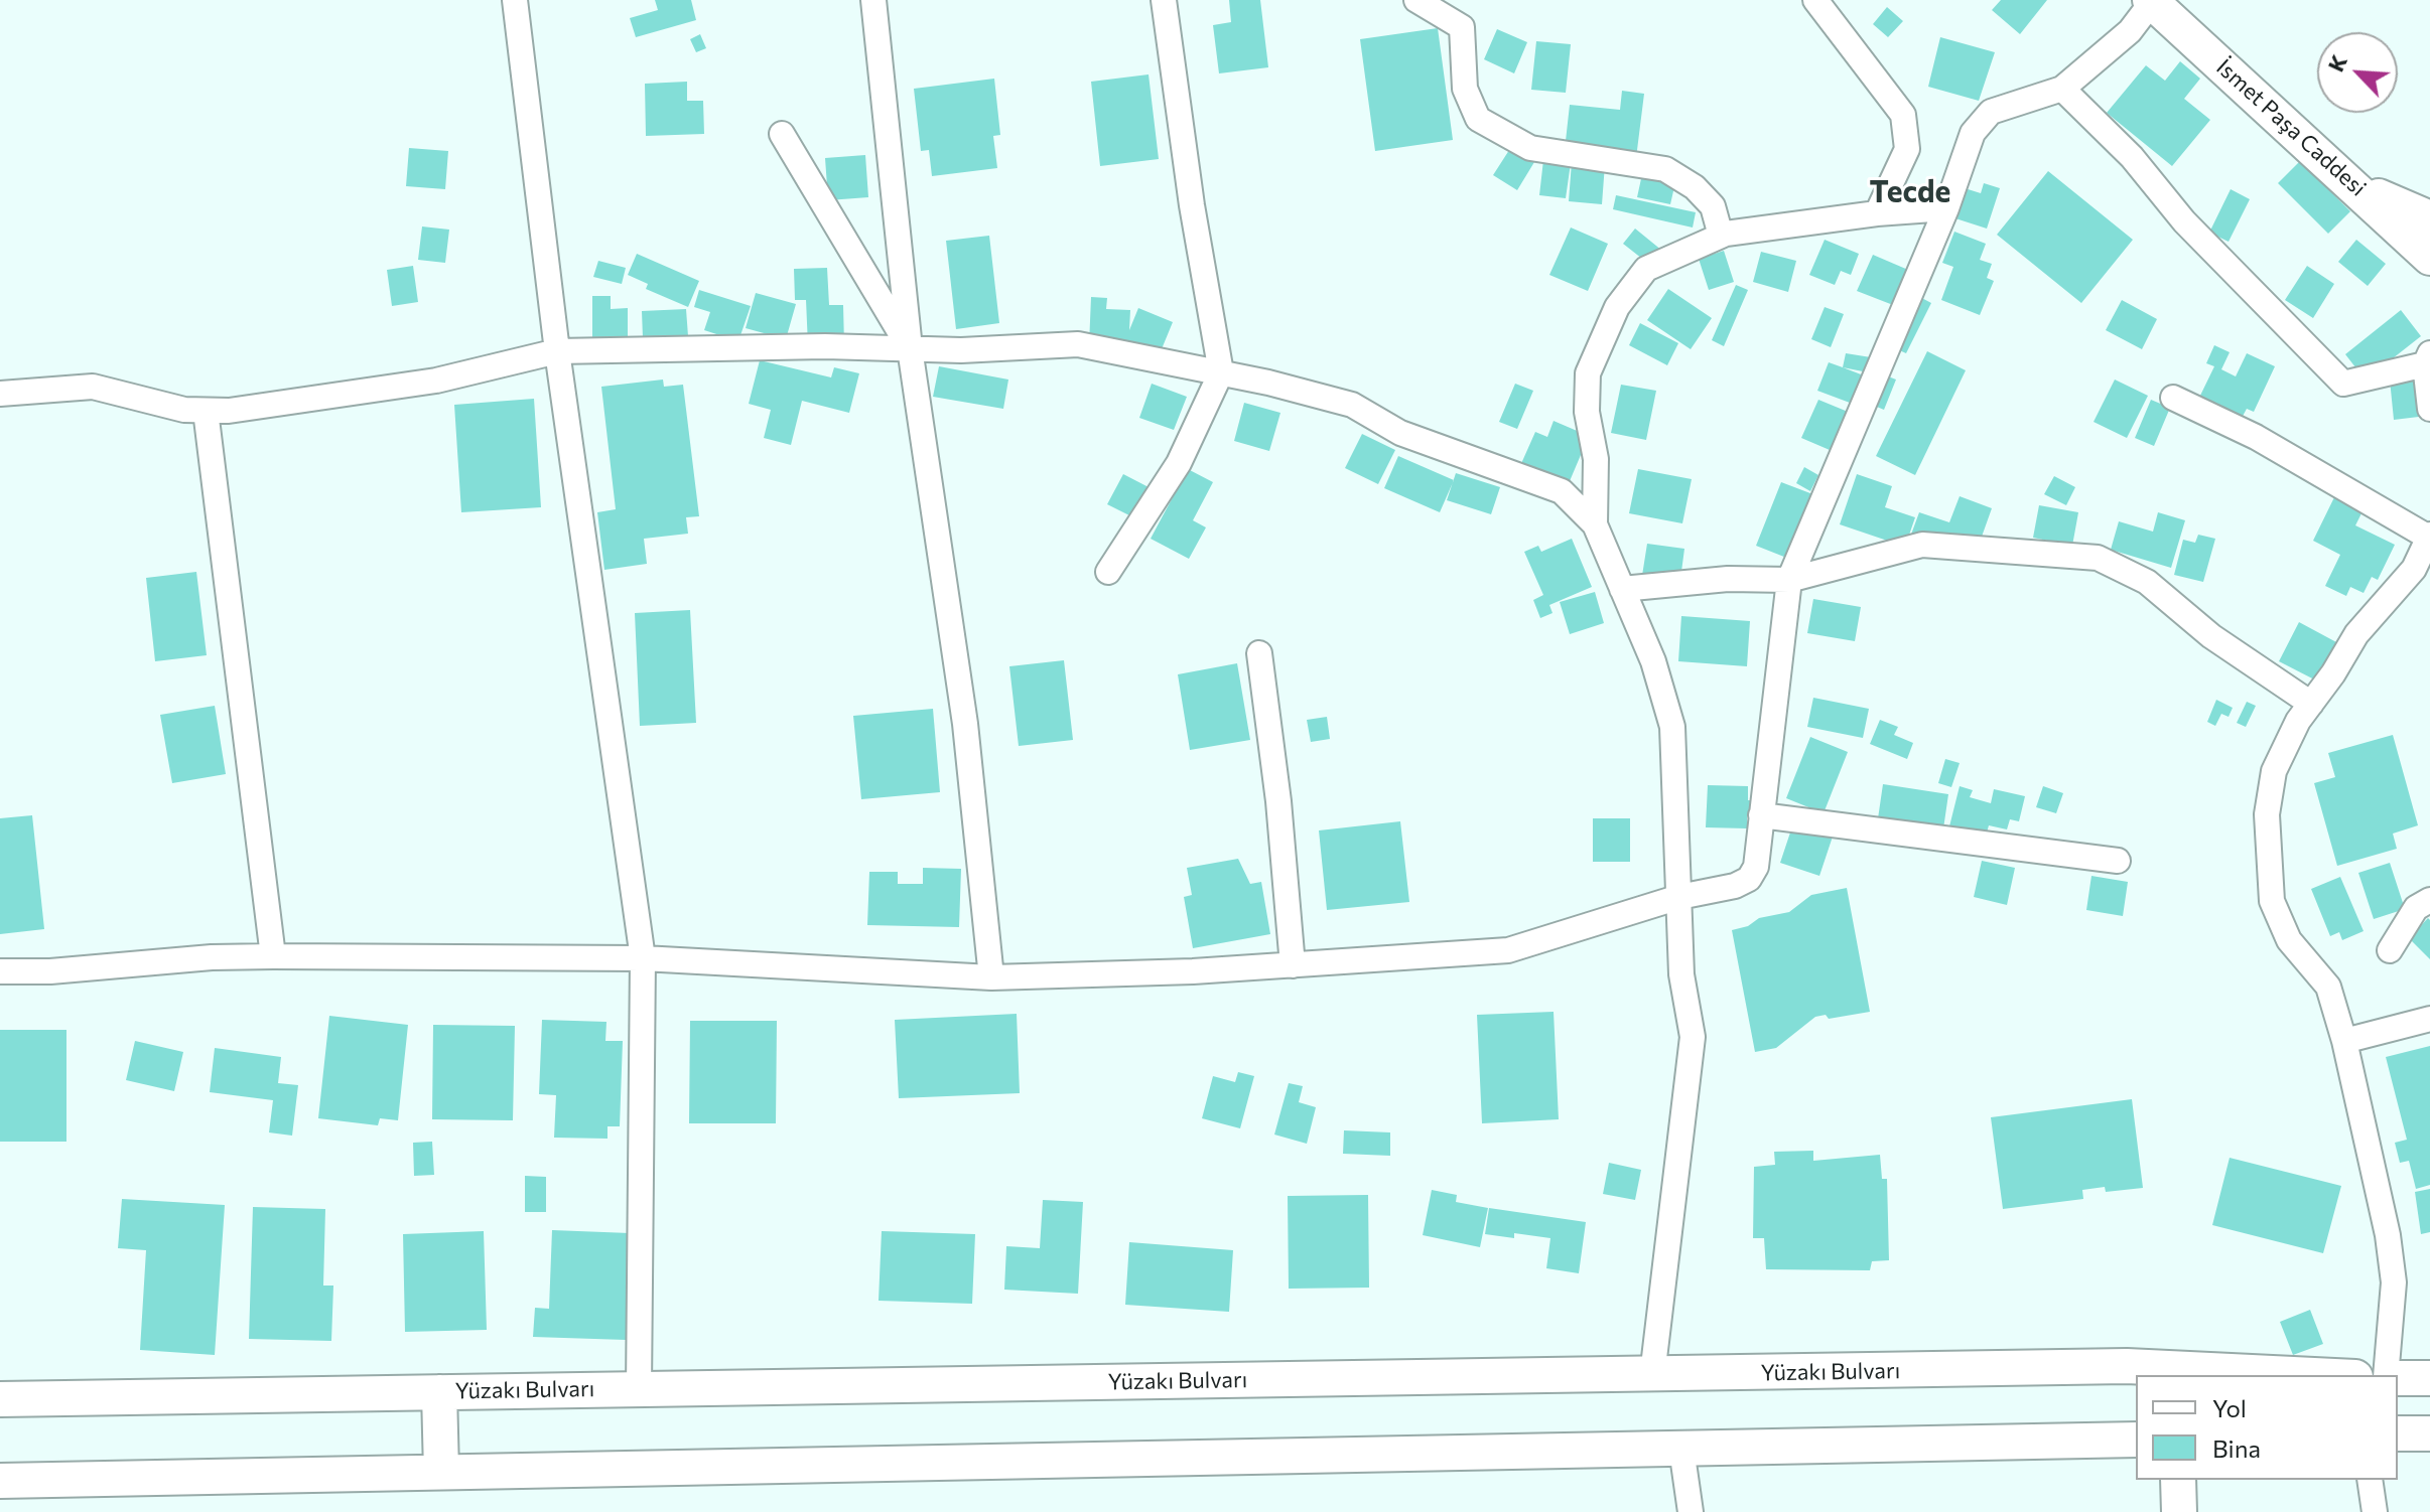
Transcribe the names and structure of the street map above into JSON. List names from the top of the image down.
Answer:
{
  "streets": {
    "main road": ["İsmet Paşa Caddesi", "Yüzakı Bulvarı"]
  },
  "districts": ["Tecde"],
  "legend": ["Yol", "Bina"],
  "north": "top left"
}
